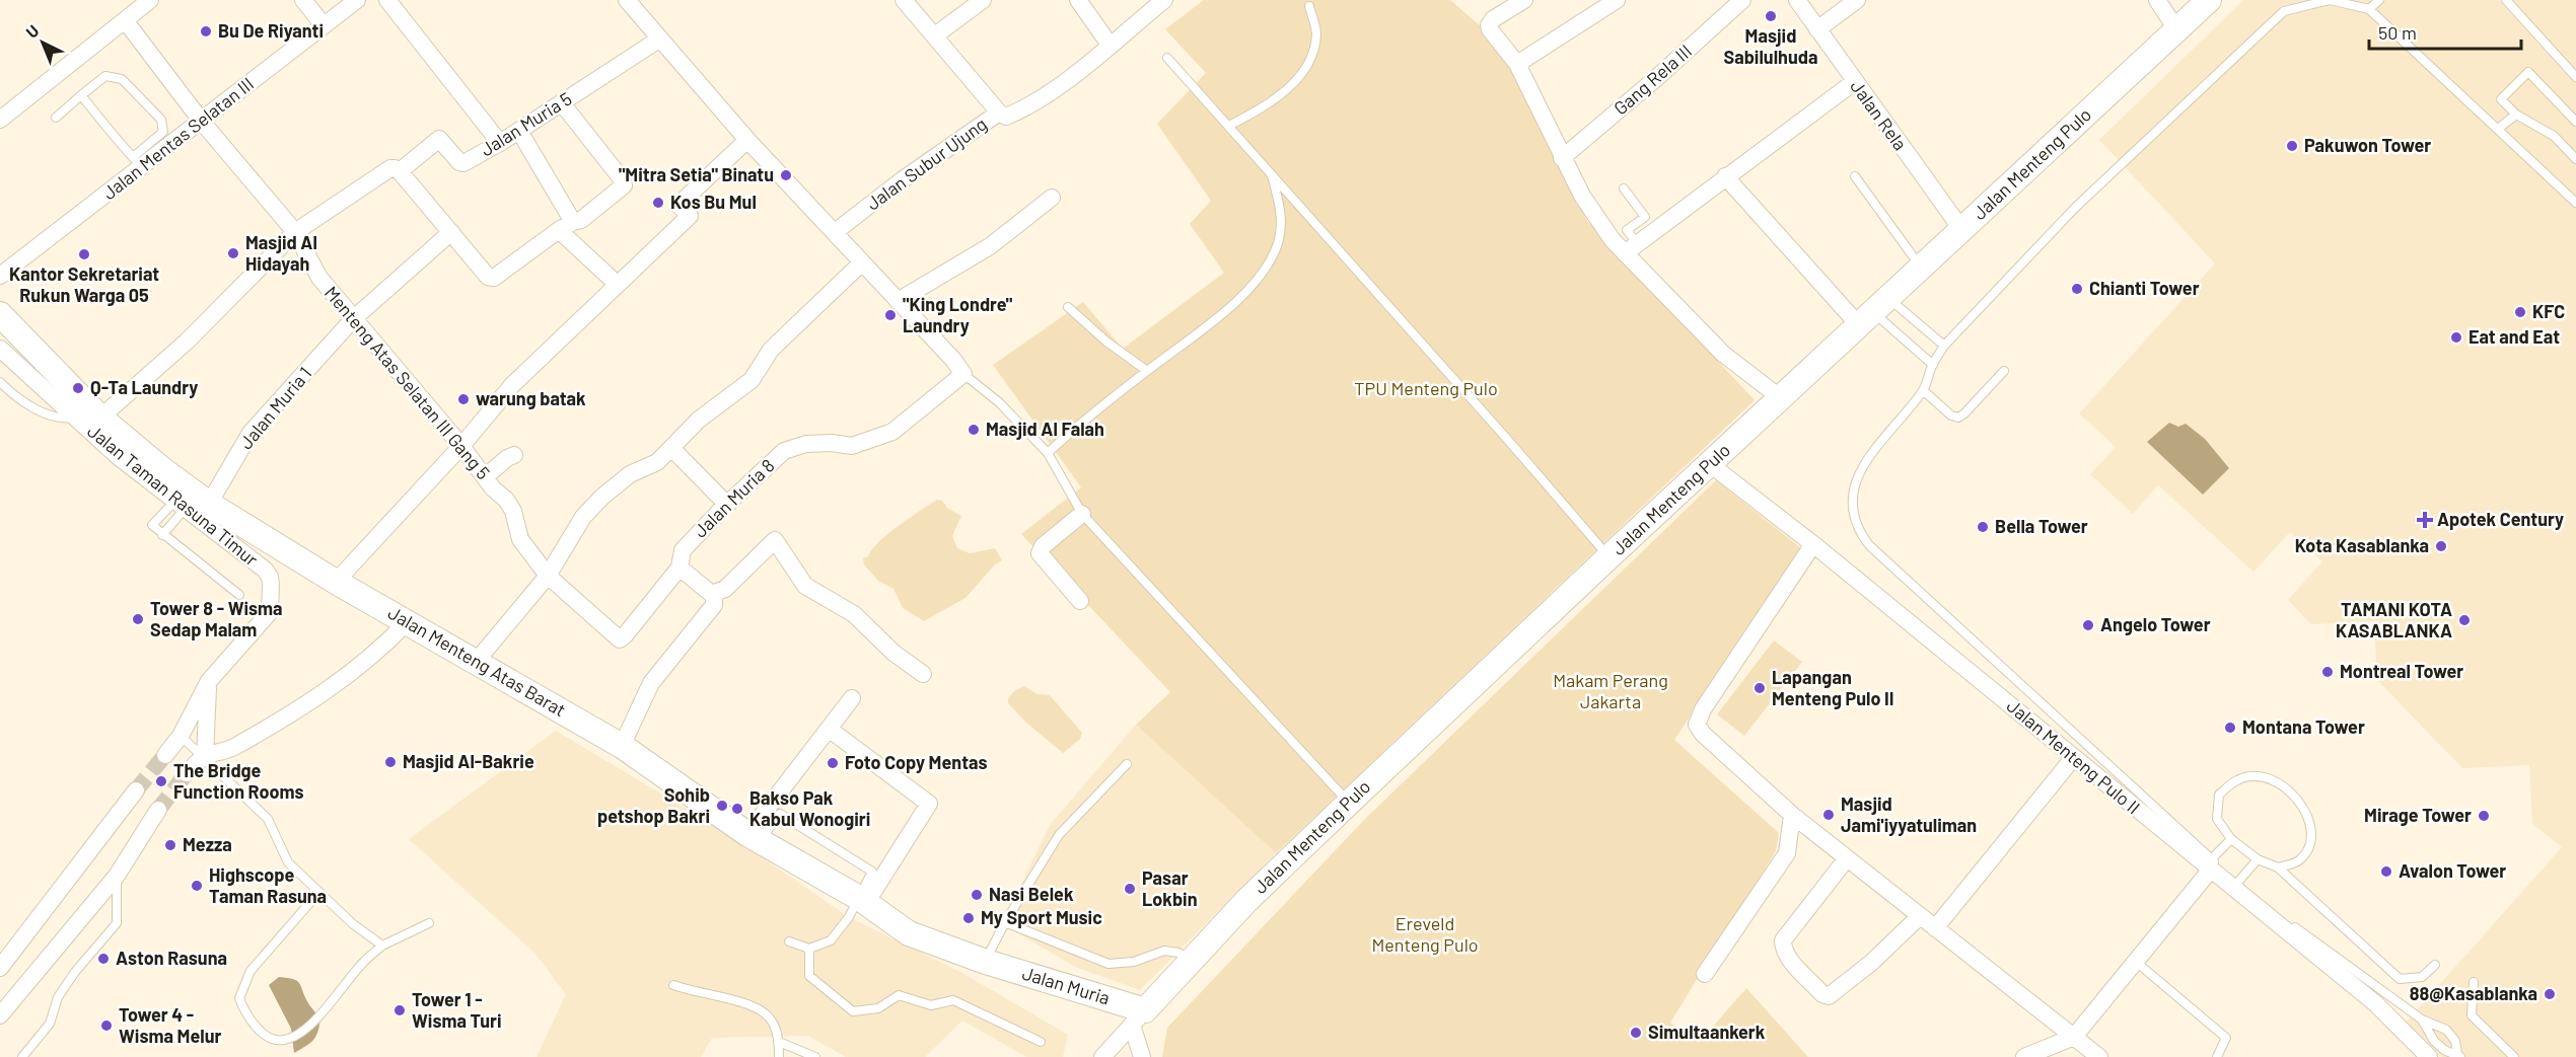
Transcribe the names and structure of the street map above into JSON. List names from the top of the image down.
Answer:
{
  "streets": {
    "street": [
      "Gang Rela III",
      "Jalan Rela",
      "Jalan Muria 5",
      "Jalan Mentas Selatan III",
      "Jalan Subur Ujung",
      "Jalan Menteng Pulo",
      "Menteng Atas Selatan III Gang 5",
      "Jalan Muria 1",
      "Jalan Taman Rasuna Timur",
      "Jalan Muria 8",
      "Jalan Menteng Atas Barat",
      "Jalan Menteng Pulo II",
      "Jalan Muria"
    ]
  },
  "crossings": [
    ["Jalan Rela", "Jalan Menteng Pulo"],
    ["Jalan Mentas Selatan III", "Menteng Atas Selatan III Gang 5"],
    ["Jalan Menteng Pulo", "Jalan Menteng Pulo II"],
    ["Jalan Menteng Pulo", "Jalan Muria"],
    ["Menteng Atas Selatan III Gang 5", "Jalan Muria 1"],
    ["Menteng Atas Selatan III Gang 5", "Jalan Muria 8"],
    ["Jalan Muria 1", "Jalan Taman Rasuna Timur"],
    ["Jalan Muria 1", "Jalan Menteng Atas Barat"],
    ["Jalan Taman Rasuna Timur", "Jalan Menteng Atas Barat"],
    ["Jalan Menteng Atas Barat", "Jalan Muria"]
  ],
  "parks": ["TPU Menteng Pulo", "Makam Perang Jakarta", "Ereveld Menteng Pulo"],
  "places": {
    "other": [
      "Masjid Sabilulhuda",
      "Bu De Riyanti",
      "Pakuwon Tower",
      "\"Mitra Setia\" Binatu",
      "Kos Bu Mul",
      "Masjid Al Hidayah",
      "Kantor Sekretariat Rukun Warga 05",
      "Chianti Tower",
      "KFC",
      "\"King Londre\" Laundry",
      "Eat and Eat",
      "Q-Ta Laundry",
      "warung batak",
      "Masjid Al Falah",
      "Bella Tower",
      "Kota Kasablanka",
      "Tower 8 - Wisma Sedap Malam",
      "TAMANI KOTA KASABLANKA",
      "Angelo Tower",
      "Montreal Tower",
      "Lapangan Menteng Pulo II",
      "Montana Tower",
      "Masjid Al-Bakrie",
      "Foto Copy Mentas",
      "The Bridge Function Rooms",
      "Sohib petshop Bakri",
      "Bakso Pak Kabul Wonogiri",
      "Masjid Jami'iyyatuliman",
      "Mirage Tower",
      "Mezza",
      "Avalon Tower",
      "Highscope Taman Rasuna",
      "Pasar Lokbin",
      "Nasi Belek",
      "My Sport Music",
      "Aston Rasuna",
      "88@Kasablanka",
      "Tower 1 - Wisma Turi",
      "Tower 4 - Wisma Melur",
      "Simultaankerk"
    ],
    "health": ["Apotek Century"]
  },
  "scale_bar": "50 m",
  "north": "top left"
}
